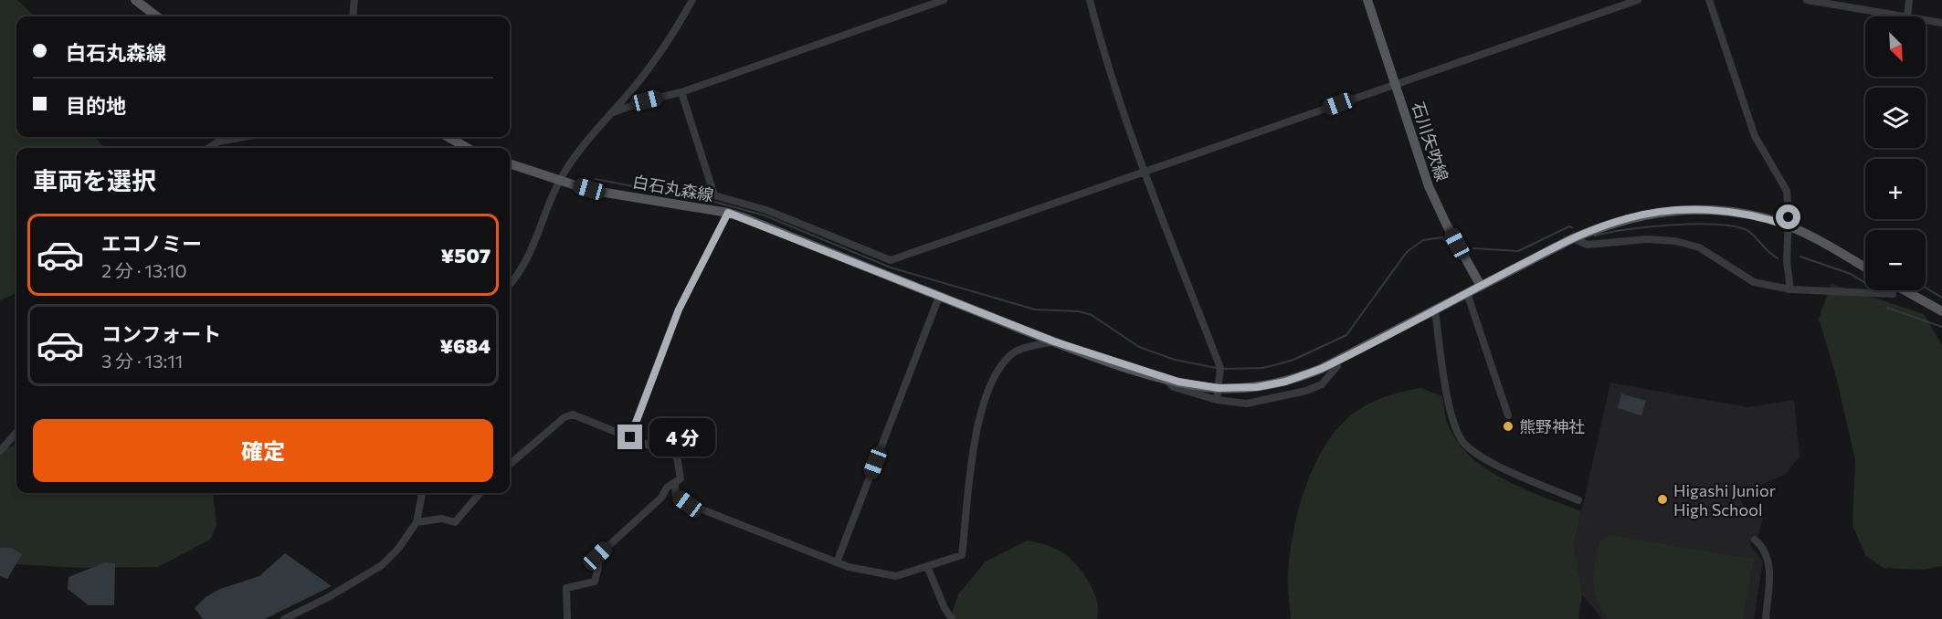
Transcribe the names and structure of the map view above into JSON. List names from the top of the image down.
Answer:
{
  "streets": {
    "main road": ["石川矢吹線", "白石丸森線"]
  },
  "crossings": [
    ["石川矢吹線", "白石丸森線"]
  ],
  "places": ["熊野神社", "Higashi Junior High School"],
  "north": "bottom right",
  "page": {
    "map_buttons": ["+", "−"],
    "banner": ["白石丸森線", "目的地"],
    "heading": "車両を選択",
    "list": [
      {
        "name": "エコノミー",
        "note": "2 分 · 13:10",
        "value": "¥507"
      },
      {
        "name": "コンフォート",
        "note": "3 分 · 13:11",
        "value": "¥684"
      }
    ],
    "buttons": "確定",
    "bubble": "4 分"
  }
}
